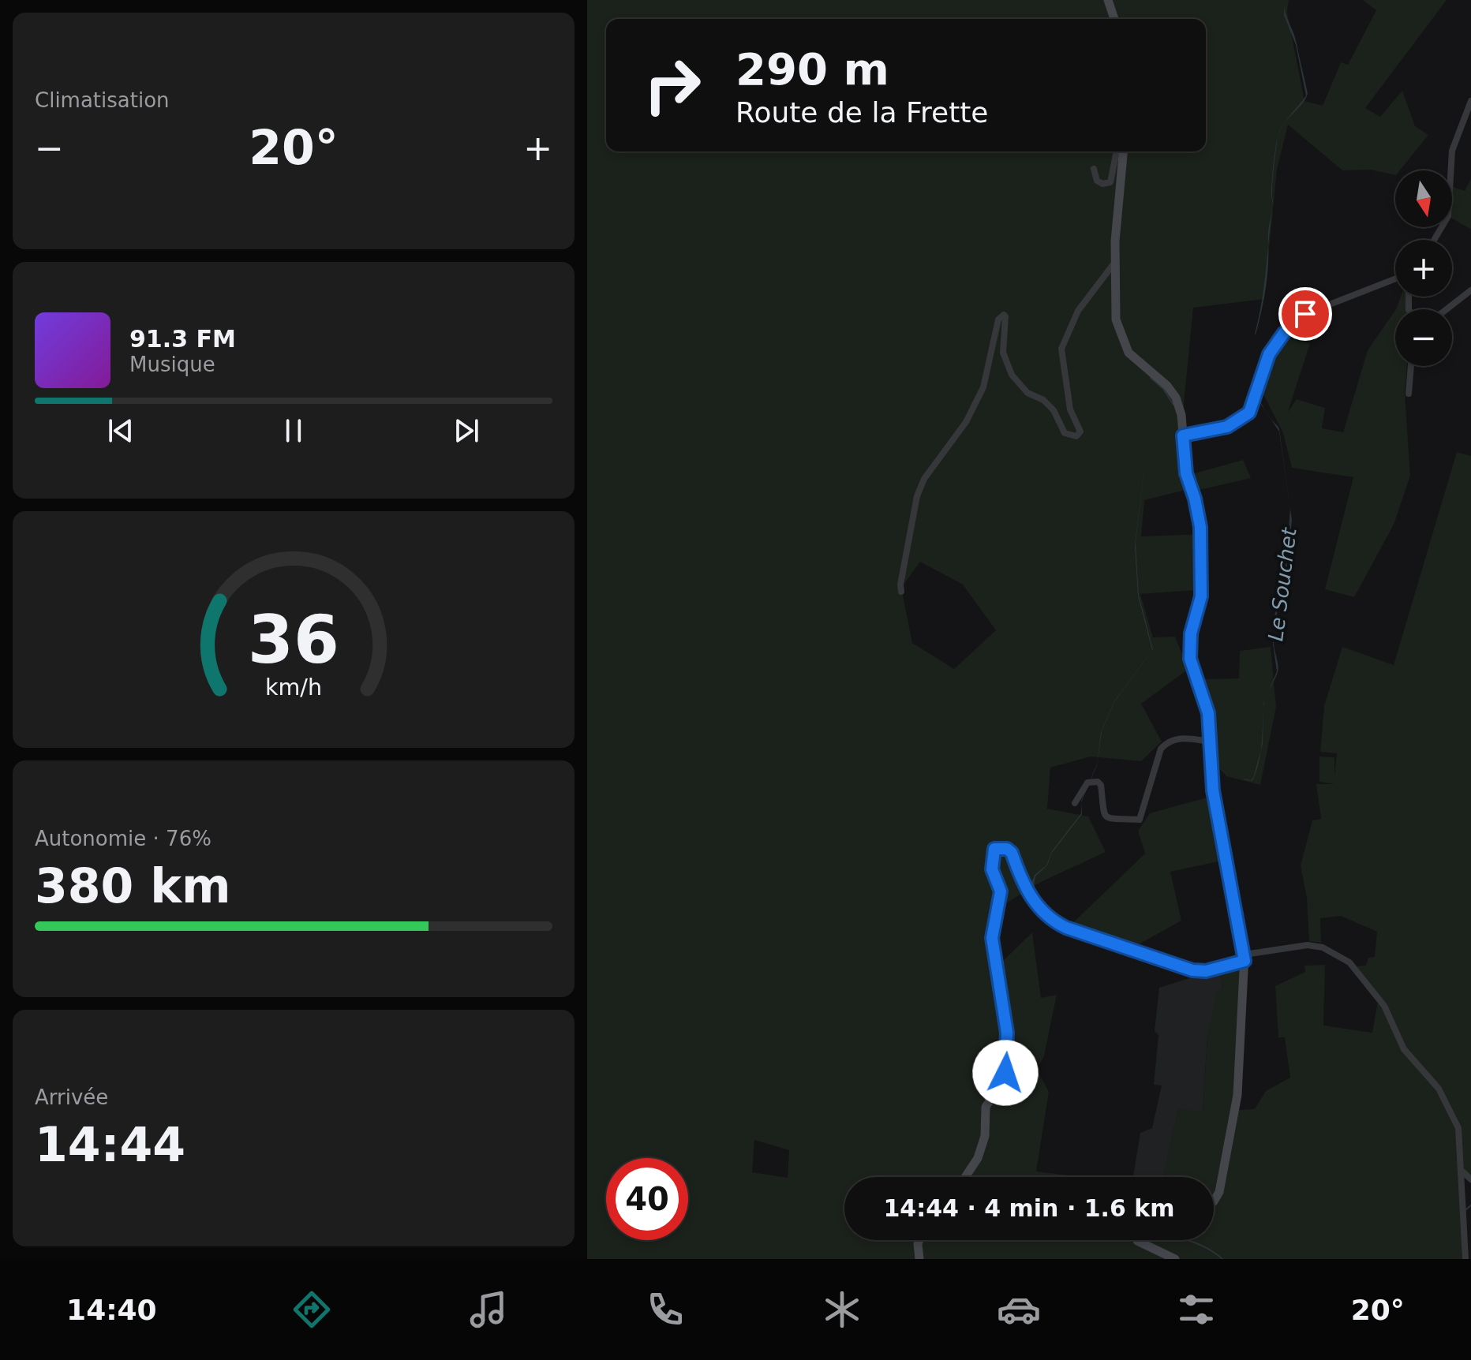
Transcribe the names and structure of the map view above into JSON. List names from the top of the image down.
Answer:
{
  "water": ["Le Souchet"],
  "north": "bottom",
  "page": {
    "tile": [
      "Climatisation",
      ["Autonomie · 76%", "380 km"],
      ["Arrivée", "14:44"]
    ],
    "turn": ["290 m", "Route de la Frette"],
    "heat": ["−", "20°", "+"],
    "map_buttons": ["+", "−"],
    "song": ["91.3 FM", "Musique"],
    "limit": "40",
    "trip": "14:44 · 4 min · 1.6 km",
    "tabs": ["14:40", "20°"],
    "gauge": ["36", "km/h"]
  }
}
